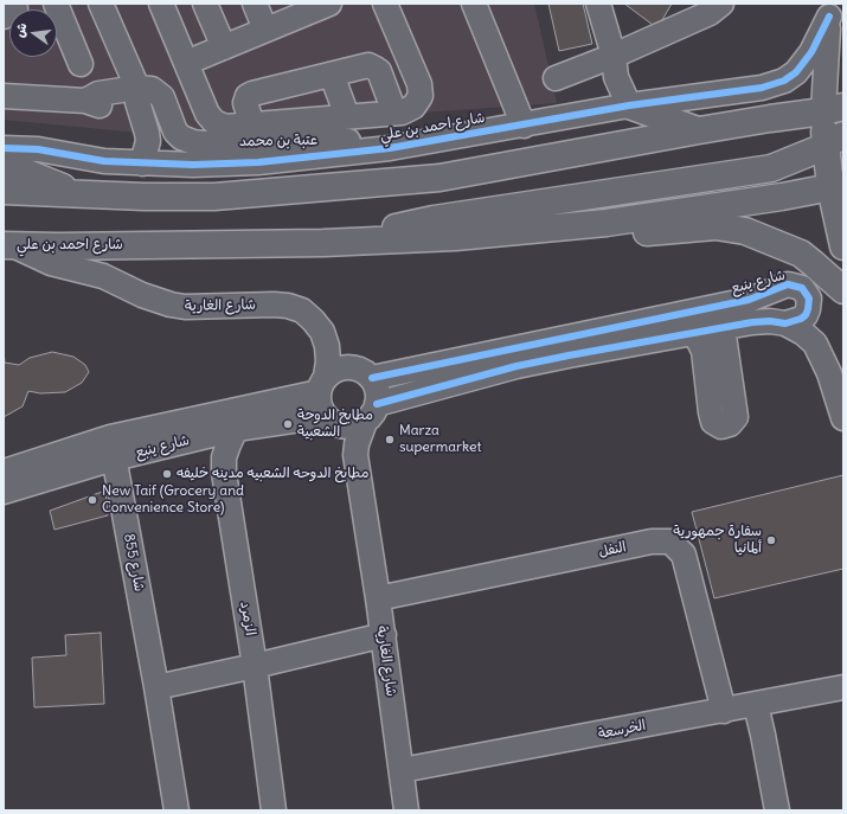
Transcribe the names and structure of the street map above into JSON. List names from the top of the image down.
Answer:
{
  "streets": {
    "main road": ["شارع احمد بن علي"],
    "street": [
      "عتبة بن محمد",
      "شارع ينبع",
      "شارع الغارية",
      "النفل",
      "شارع 855",
      "الزمرد",
      "الخرسعة"
    ]
  },
  "crossings": [
    ["شارع احمد بن علي", "عتبة بن محمد"],
    ["شارع احمد بن علي", "شارع الغارية"],
    ["شارع ينبع", "شارع الغارية"],
    ["شارع ينبع", "شارع 855"],
    ["شارع ينبع", "الزمرد"],
    ["شارع الغارية", "النفل"],
    ["شارع الغارية", "الخرسعة"],
    ["النفل", "الخرسعة"]
  ],
  "places": [
    "مطابخ الدوحة الشعبية",
    "Marza supermarket",
    "مطابخ الدوحه الشعبيه مدينه خليفه",
    "New Taif (Grocery and Convenience Store)",
    "سفارة جمهورية ألمانيا"
  ],
  "north": "left"
}
